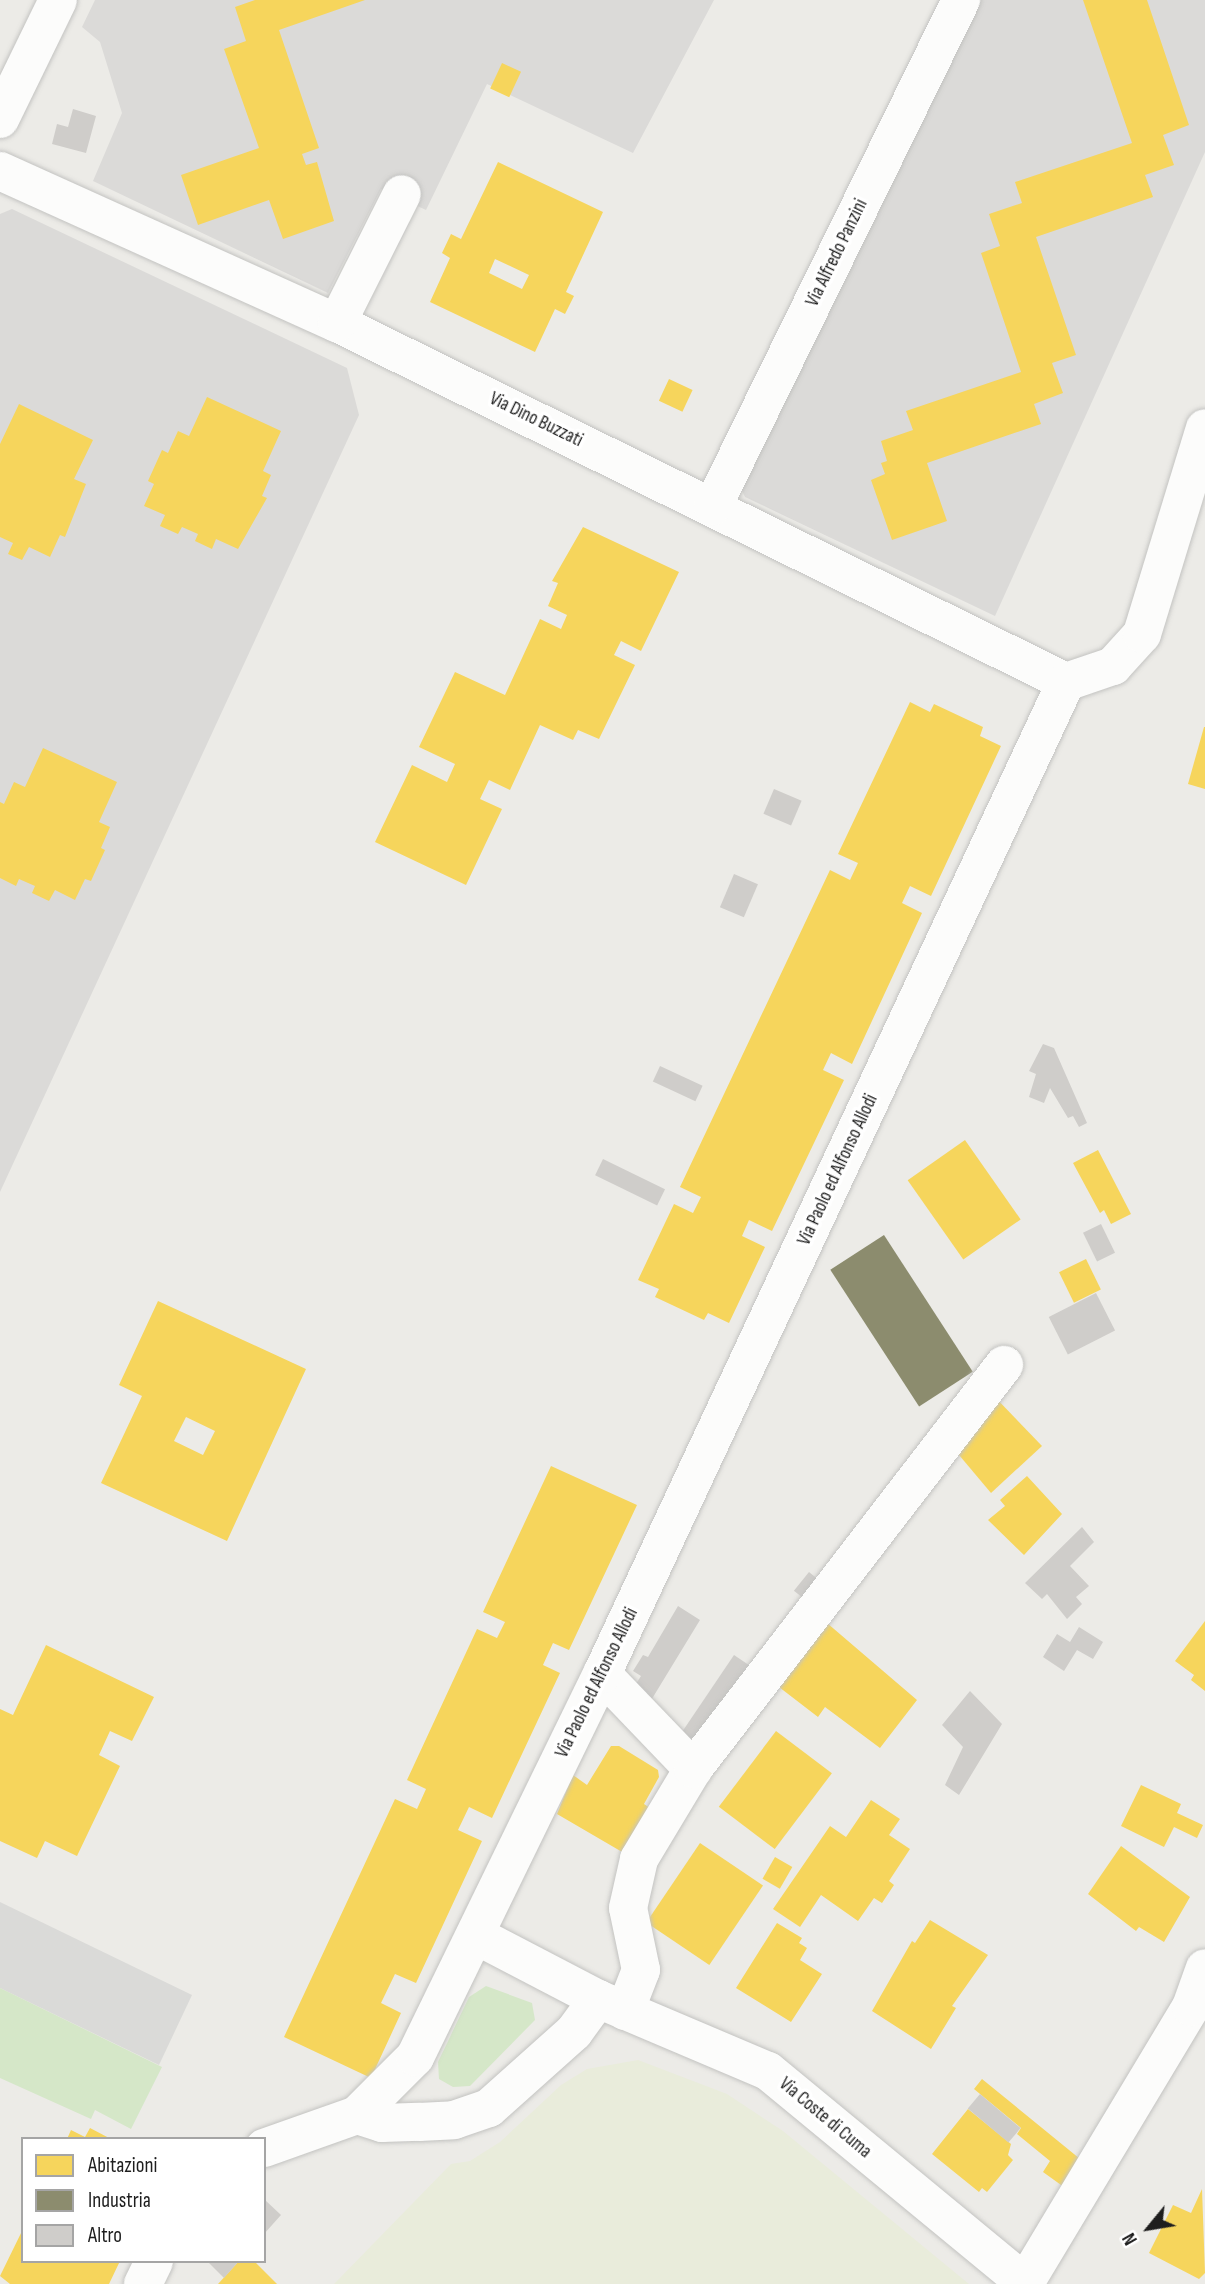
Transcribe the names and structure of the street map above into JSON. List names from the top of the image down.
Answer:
{
  "streets": {
    "street": [
      "Via Alfredo Panzini",
      "Via Dino Buzzati",
      "Via Paolo ed Alfonso Allodi",
      "Via Coste di Cuma"
    ]
  },
  "crossings": [
    ["Via Alfredo Panzini", "Via Dino Buzzati"],
    ["Via Dino Buzzati", "Via Paolo ed Alfonso Allodi"]
  ],
  "legend": ["Abitazioni", "Industria", "Altro"],
  "north": "bottom left"
}
